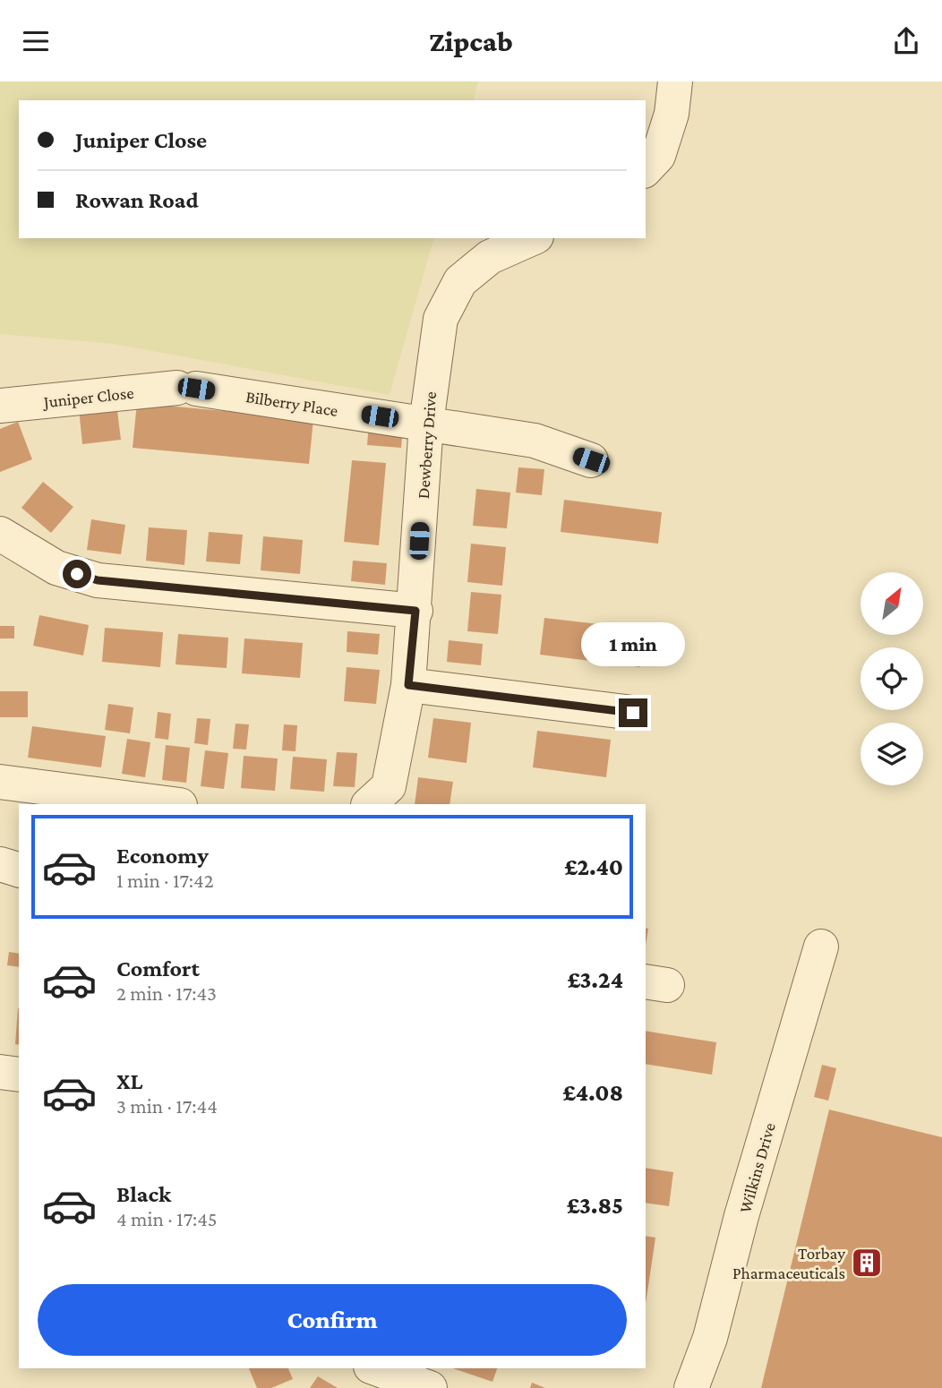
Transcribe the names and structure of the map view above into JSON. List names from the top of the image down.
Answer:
{
  "streets": {
    "street": [
      "Juniper Close",
      "Bilberry Place",
      "Dewberry Drive",
      "Wilkins Drive"
    ]
  },
  "crossings": [
    ["Juniper Close", "Bilberry Place"],
    ["Bilberry Place", "Dewberry Drive"]
  ],
  "places": {
    "building": ["Torbay Pharmaceuticals"]
  },
  "north": "top right",
  "page": {
    "header": "Zipcab",
    "banner": ["Juniper Close", "Rowan Road"],
    "bubble": "1 min",
    "list": [
      {
        "name": "Economy",
        "note": "1 min · 17:42",
        "value": "£2.40"
      },
      {
        "name": "Comfort",
        "note": "2 min · 17:43",
        "value": "£3.24"
      },
      {
        "name": "XL",
        "note": "3 min · 17:44",
        "value": "£4.08"
      },
      {
        "name": "Black",
        "note": "4 min · 17:45",
        "value": "£3.85"
      }
    ],
    "buttons": "Confirm"
  }
}
